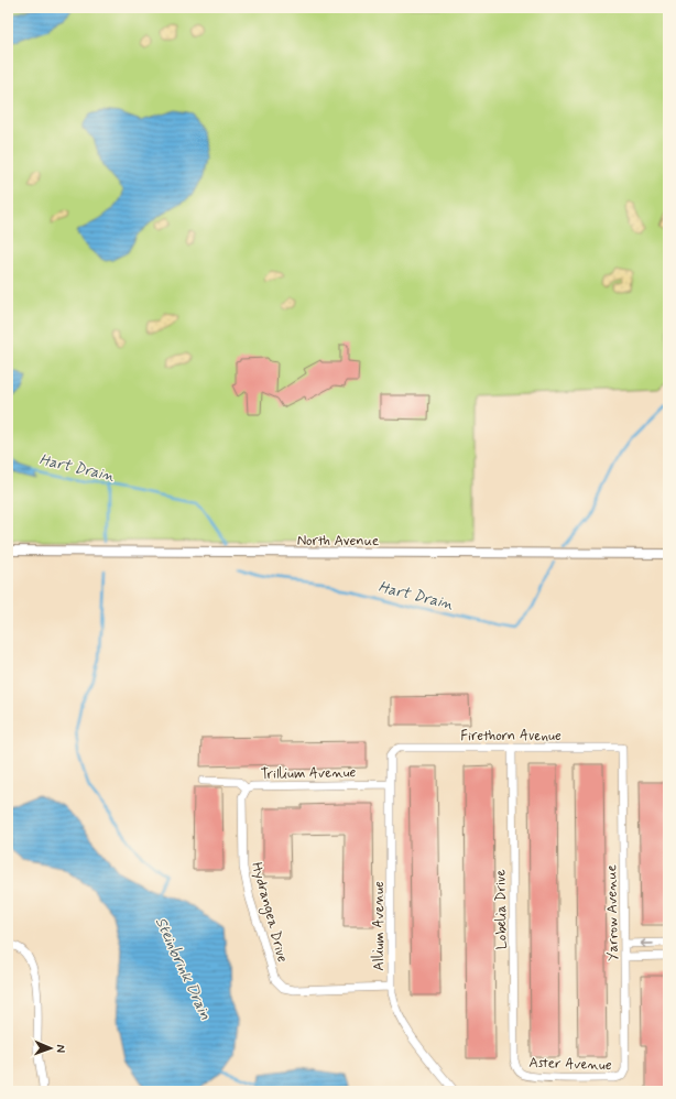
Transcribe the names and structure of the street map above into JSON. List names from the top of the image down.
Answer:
{
  "streets": {
    "street": [
      "North Avenue",
      "Firethorn Avenue",
      "Trillium Avenue",
      "Lobelia Drive",
      "Hydrangea Drive",
      "Yarrow Avenue",
      "Allium Avenue",
      "Aster Avenue"
    ]
  },
  "crossings": [
    ["Firethorn Avenue", "Lobelia Drive"],
    ["Firethorn Avenue", "Yarrow Avenue"],
    ["Firethorn Avenue", "Allium Avenue"],
    ["Trillium Avenue", "Hydrangea Drive"],
    ["Trillium Avenue", "Allium Avenue"],
    ["Lobelia Drive", "Aster Avenue"],
    ["Hydrangea Drive", "Allium Avenue"],
    ["Yarrow Avenue", "Aster Avenue"]
  ],
  "water": ["Hart Drain", "Steinbrink Drain"],
  "north": "right"
}
